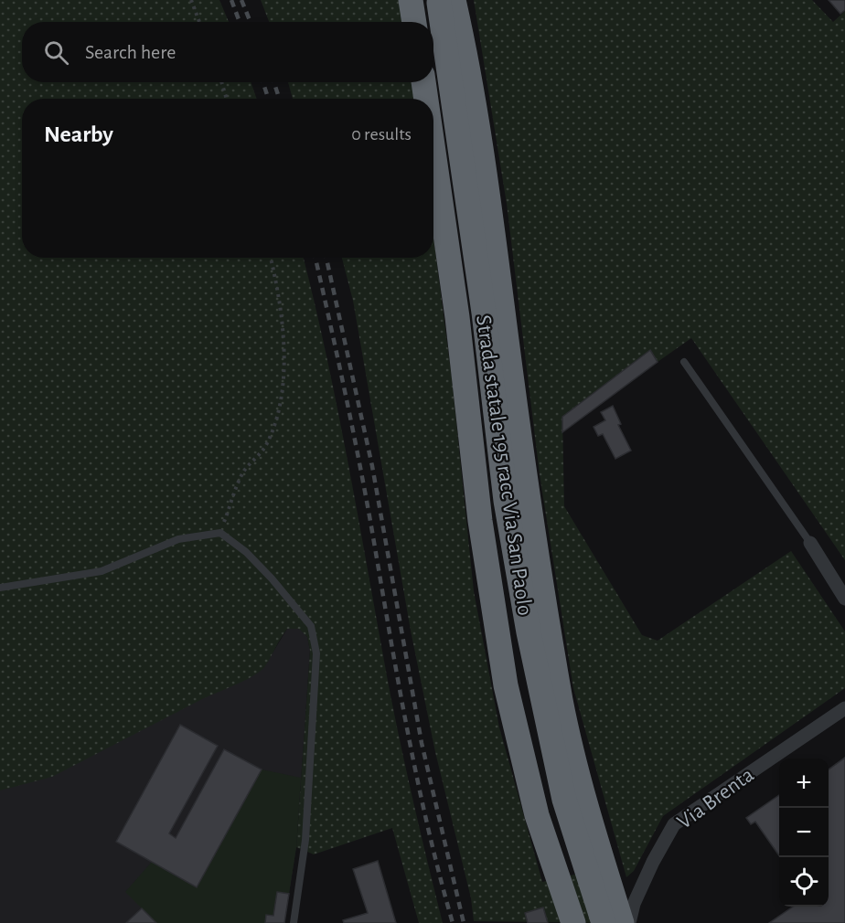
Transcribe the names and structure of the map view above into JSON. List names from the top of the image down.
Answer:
{
  "streets": {
    "highway": ["Strada statale 195 racc Via San Paolo"],
    "street": ["Via Brenta"]
  },
  "page": {
    "search": "Search here",
    "heading": ["Nearby", "0 results"],
    "map_buttons": ["+", "−"]
  }
}
